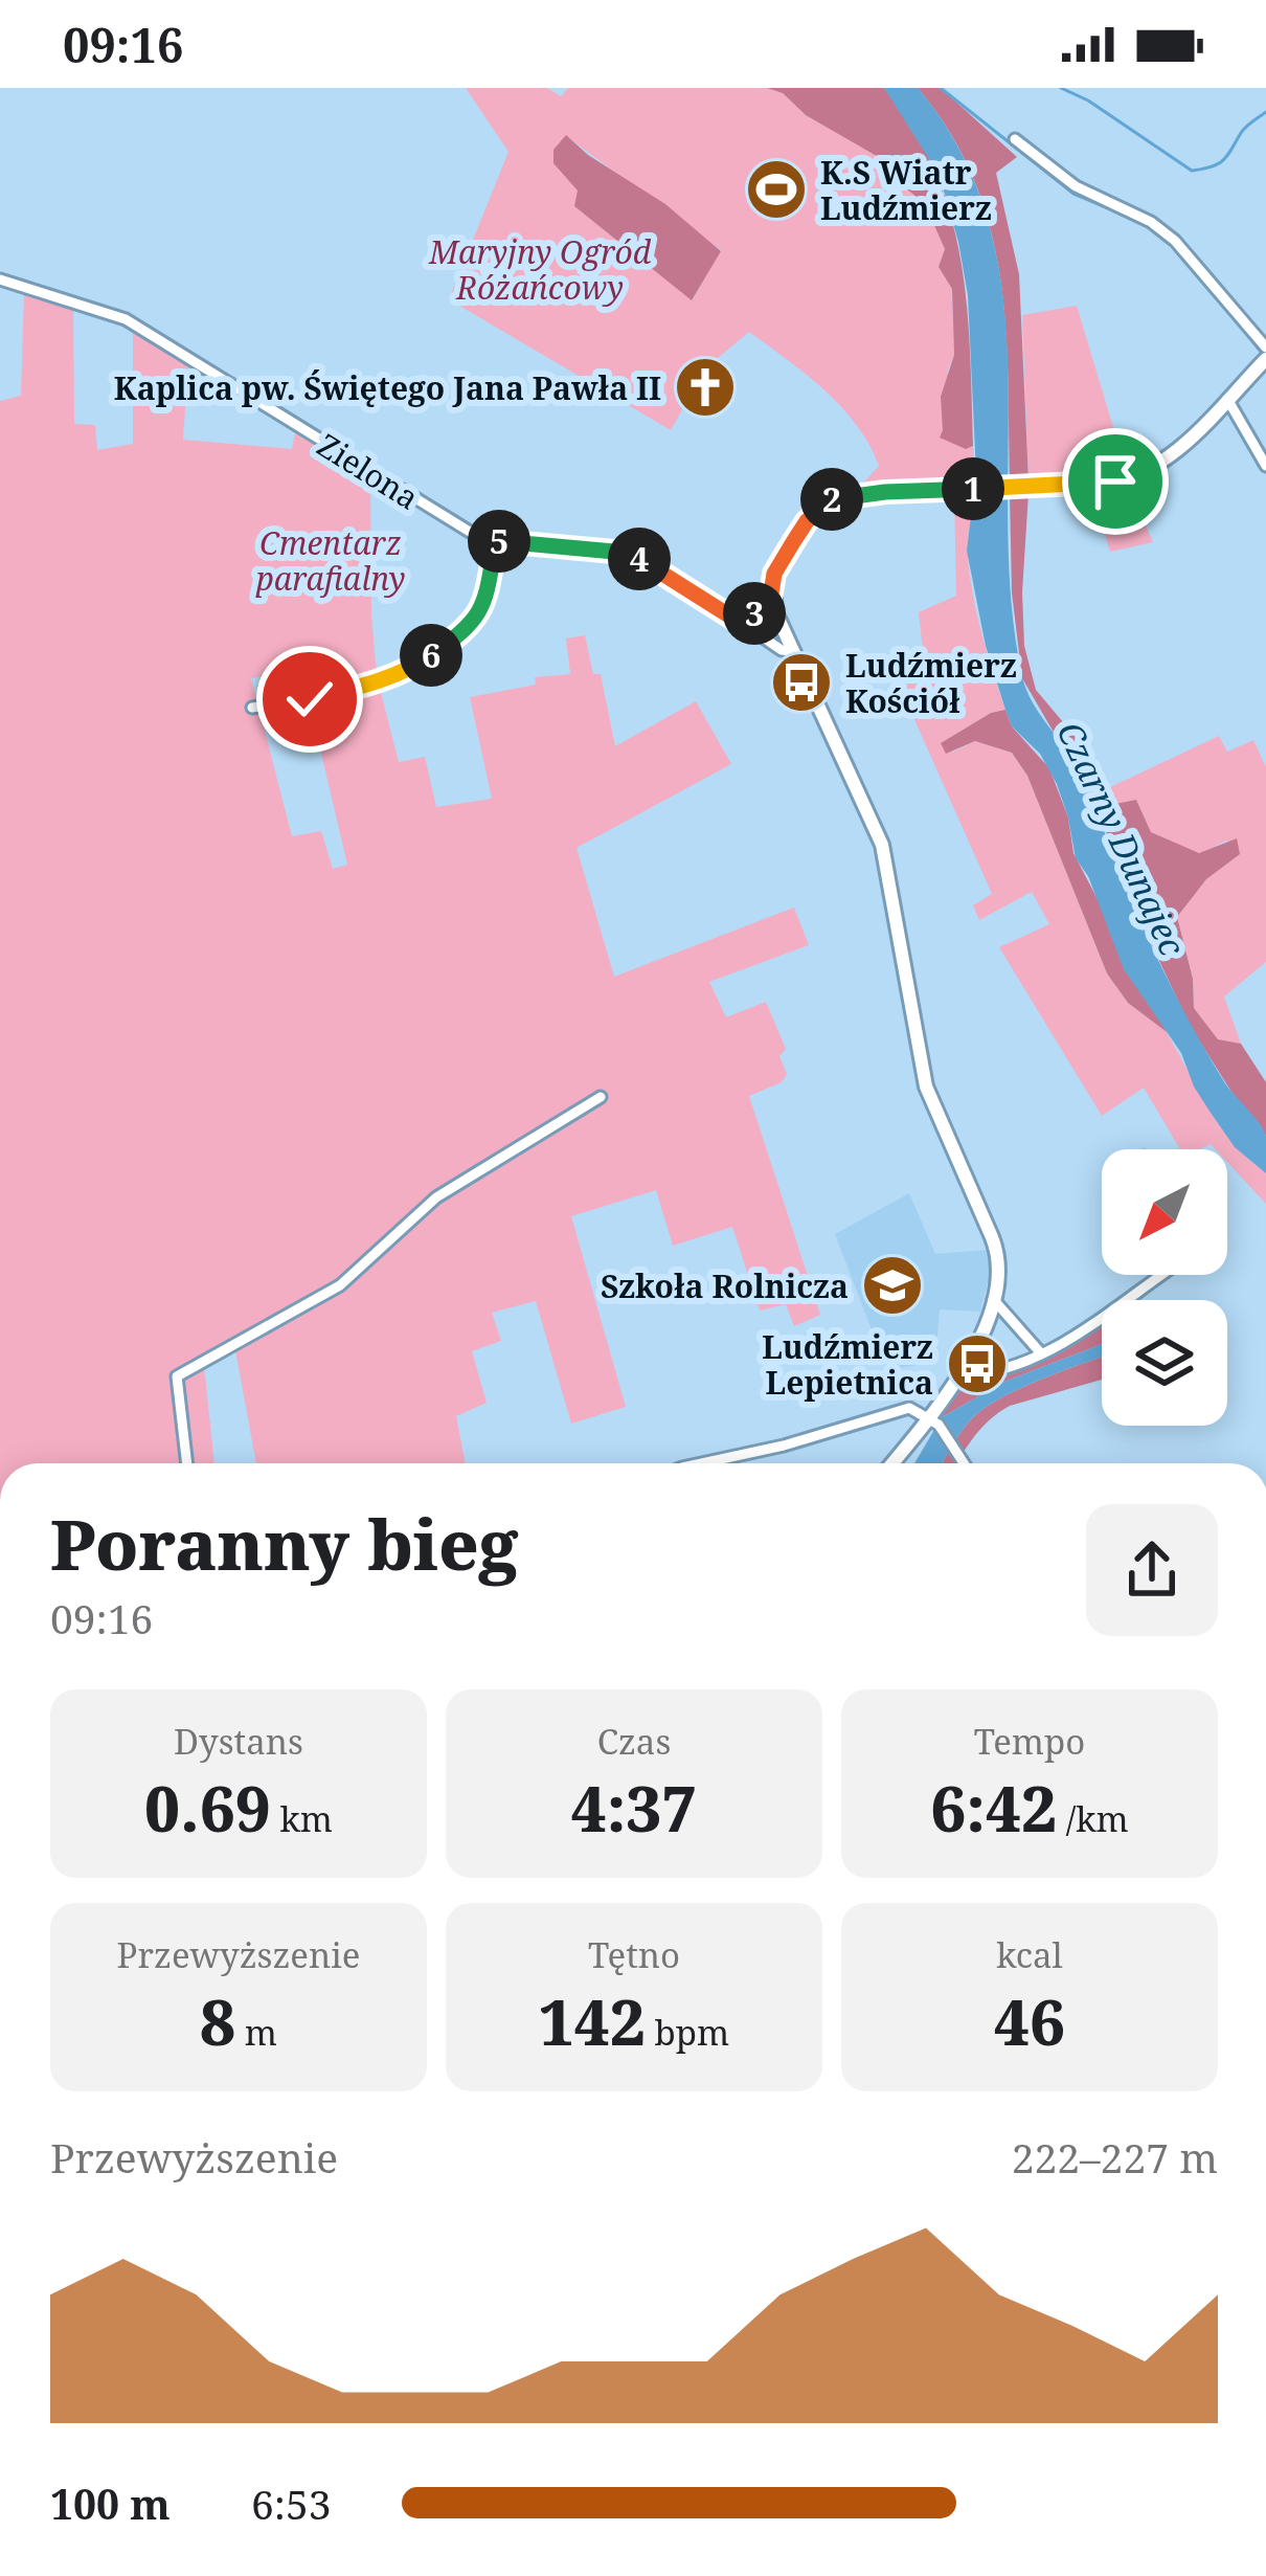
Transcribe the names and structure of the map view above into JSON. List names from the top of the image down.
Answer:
{
  "streets": {
    "street": ["Zielona"]
  },
  "water": ["Czarny Dunajec"],
  "parks": ["Maryjny Ogród Różańcowy", "Cmentarz parafialny"],
  "places": {
    "sports": ["K.S Wiatr Ludźmierz"],
    "church": ["Kaplica pw. Świętego Jana Pawła II"],
    "bus stop": ["Ludźmierz Kościół", "Ludźmierz Lepietnica"],
    "school or university": ["Szkoła Rolnicza"]
  },
  "north": "bottom left",
  "page": {
    "status": "09:16",
    "pins": [
      "1",
      "2",
      "5",
      "4",
      "3",
      "6"
    ],
    "heading": ["Poranny bieg", "09:16"],
    "stats": [
      ["Dystans", "0.69 km"],
      ["Czas", "4:37"],
      ["Tempo", "6:42 /km"],
      ["Przewyższenie", "8 m"],
      ["Tętno", "142 bpm"],
      ["kcal", "46"]
    ],
    "chart": ["Przewyższenie", "222–227 m"],
    "list": [
      {
        "name": "100 m",
        "note": "6:53"
      }
    ]
  }
}
